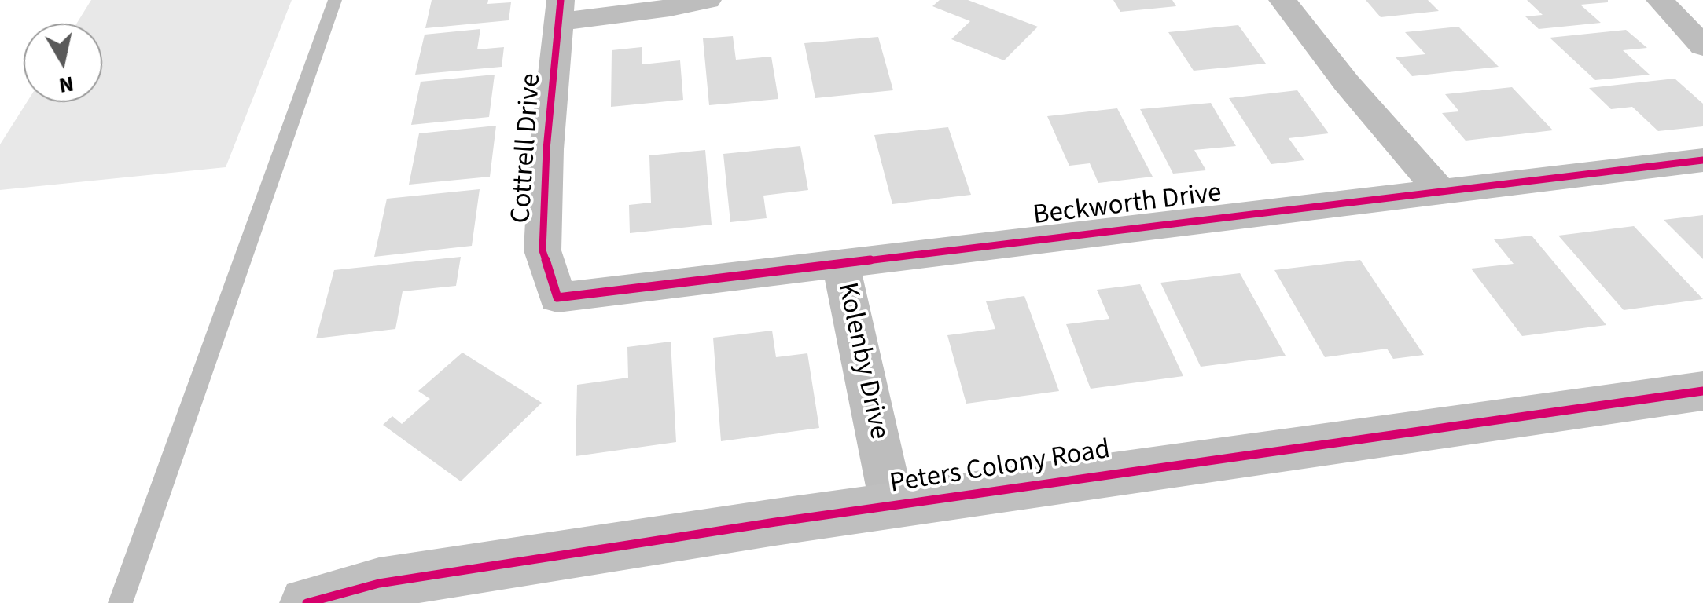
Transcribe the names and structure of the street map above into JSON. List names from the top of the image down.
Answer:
{
  "streets": {
    "street": [
      "Cottrell Drive",
      "Beckworth Drive",
      "Kolenby Drive",
      "Peters Colony Road"
    ]
  },
  "crossings": [
    ["Cottrell Drive", "Beckworth Drive"],
    ["Beckworth Drive", "Kolenby Drive"],
    ["Kolenby Drive", "Peters Colony Road"]
  ],
  "north": "bottom"
}
